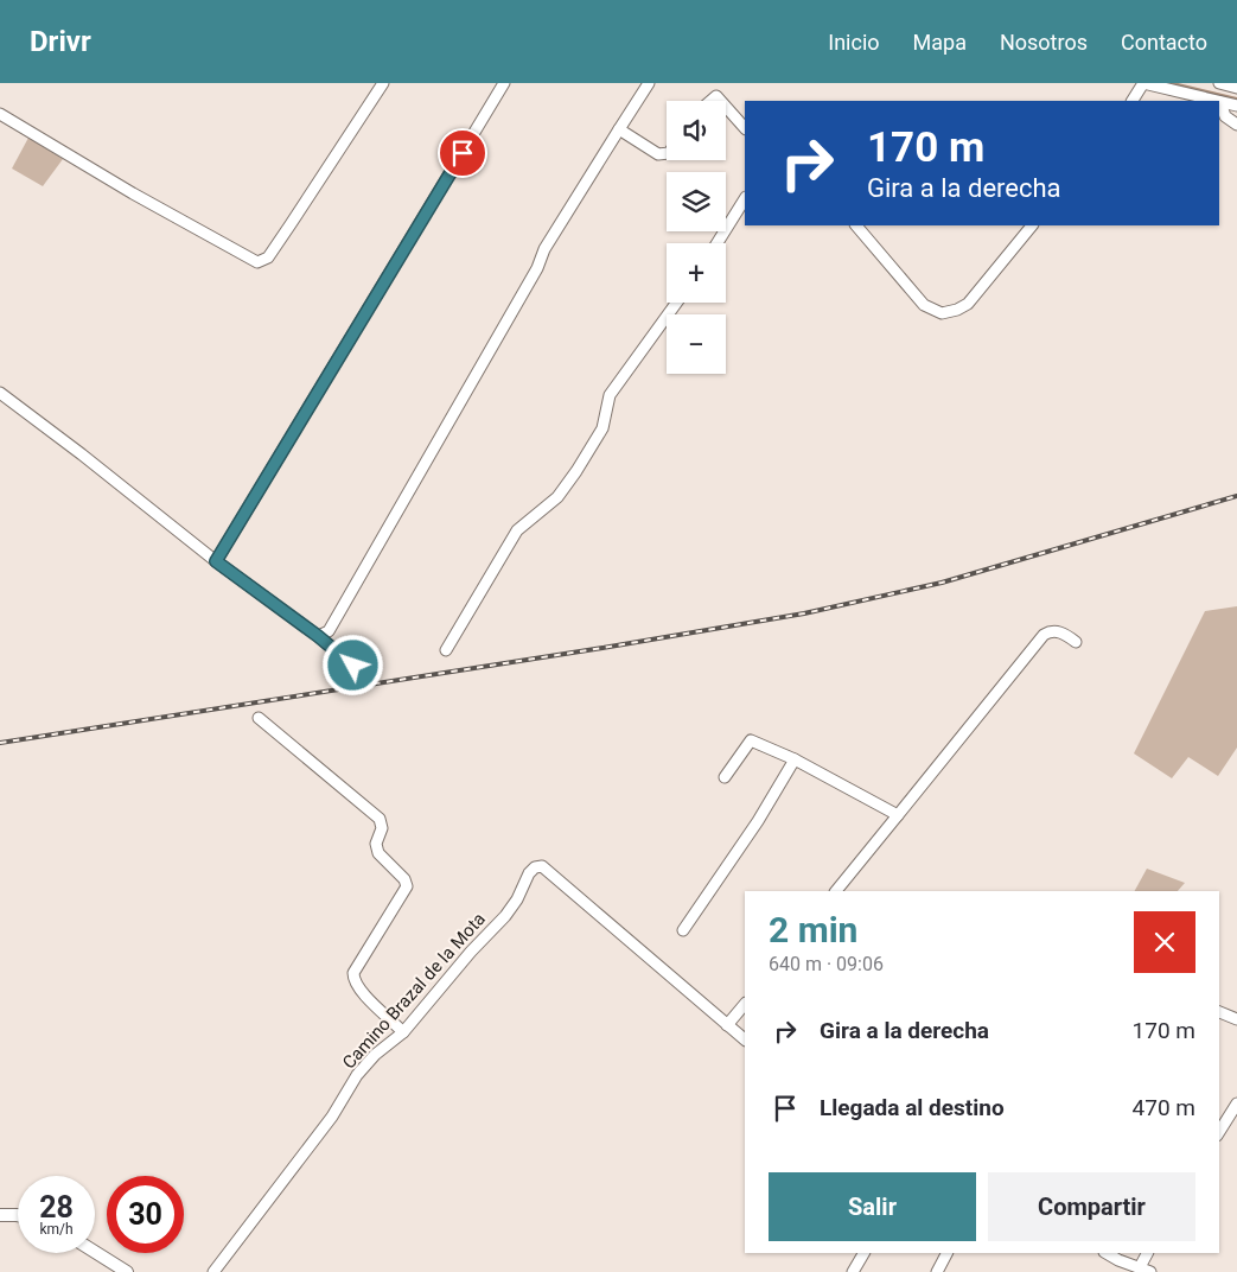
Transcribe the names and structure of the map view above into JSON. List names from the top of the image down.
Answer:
{
  "streets": {
    "street": ["Camino Brazal de la Mota"]
  },
  "page": {
    "header": "Drivr",
    "nav": [
      "Inicio",
      "Mapa",
      "Nosotros",
      "Contacto"
    ],
    "map_buttons": ["+", "−"],
    "turn": ["170 m", "Gira a la derecha"],
    "heading": ["2 min", "640 m · 09:06"],
    "list": [
      {
        "name": "Gira a la derecha",
        "value": "170 m"
      },
      {
        "name": "Llegada al destino",
        "value": "470 m"
      }
    ],
    "buttons": ["Salir", "Compartir"],
    "speed": "28 km/h",
    "limit": "30"
  }
}
